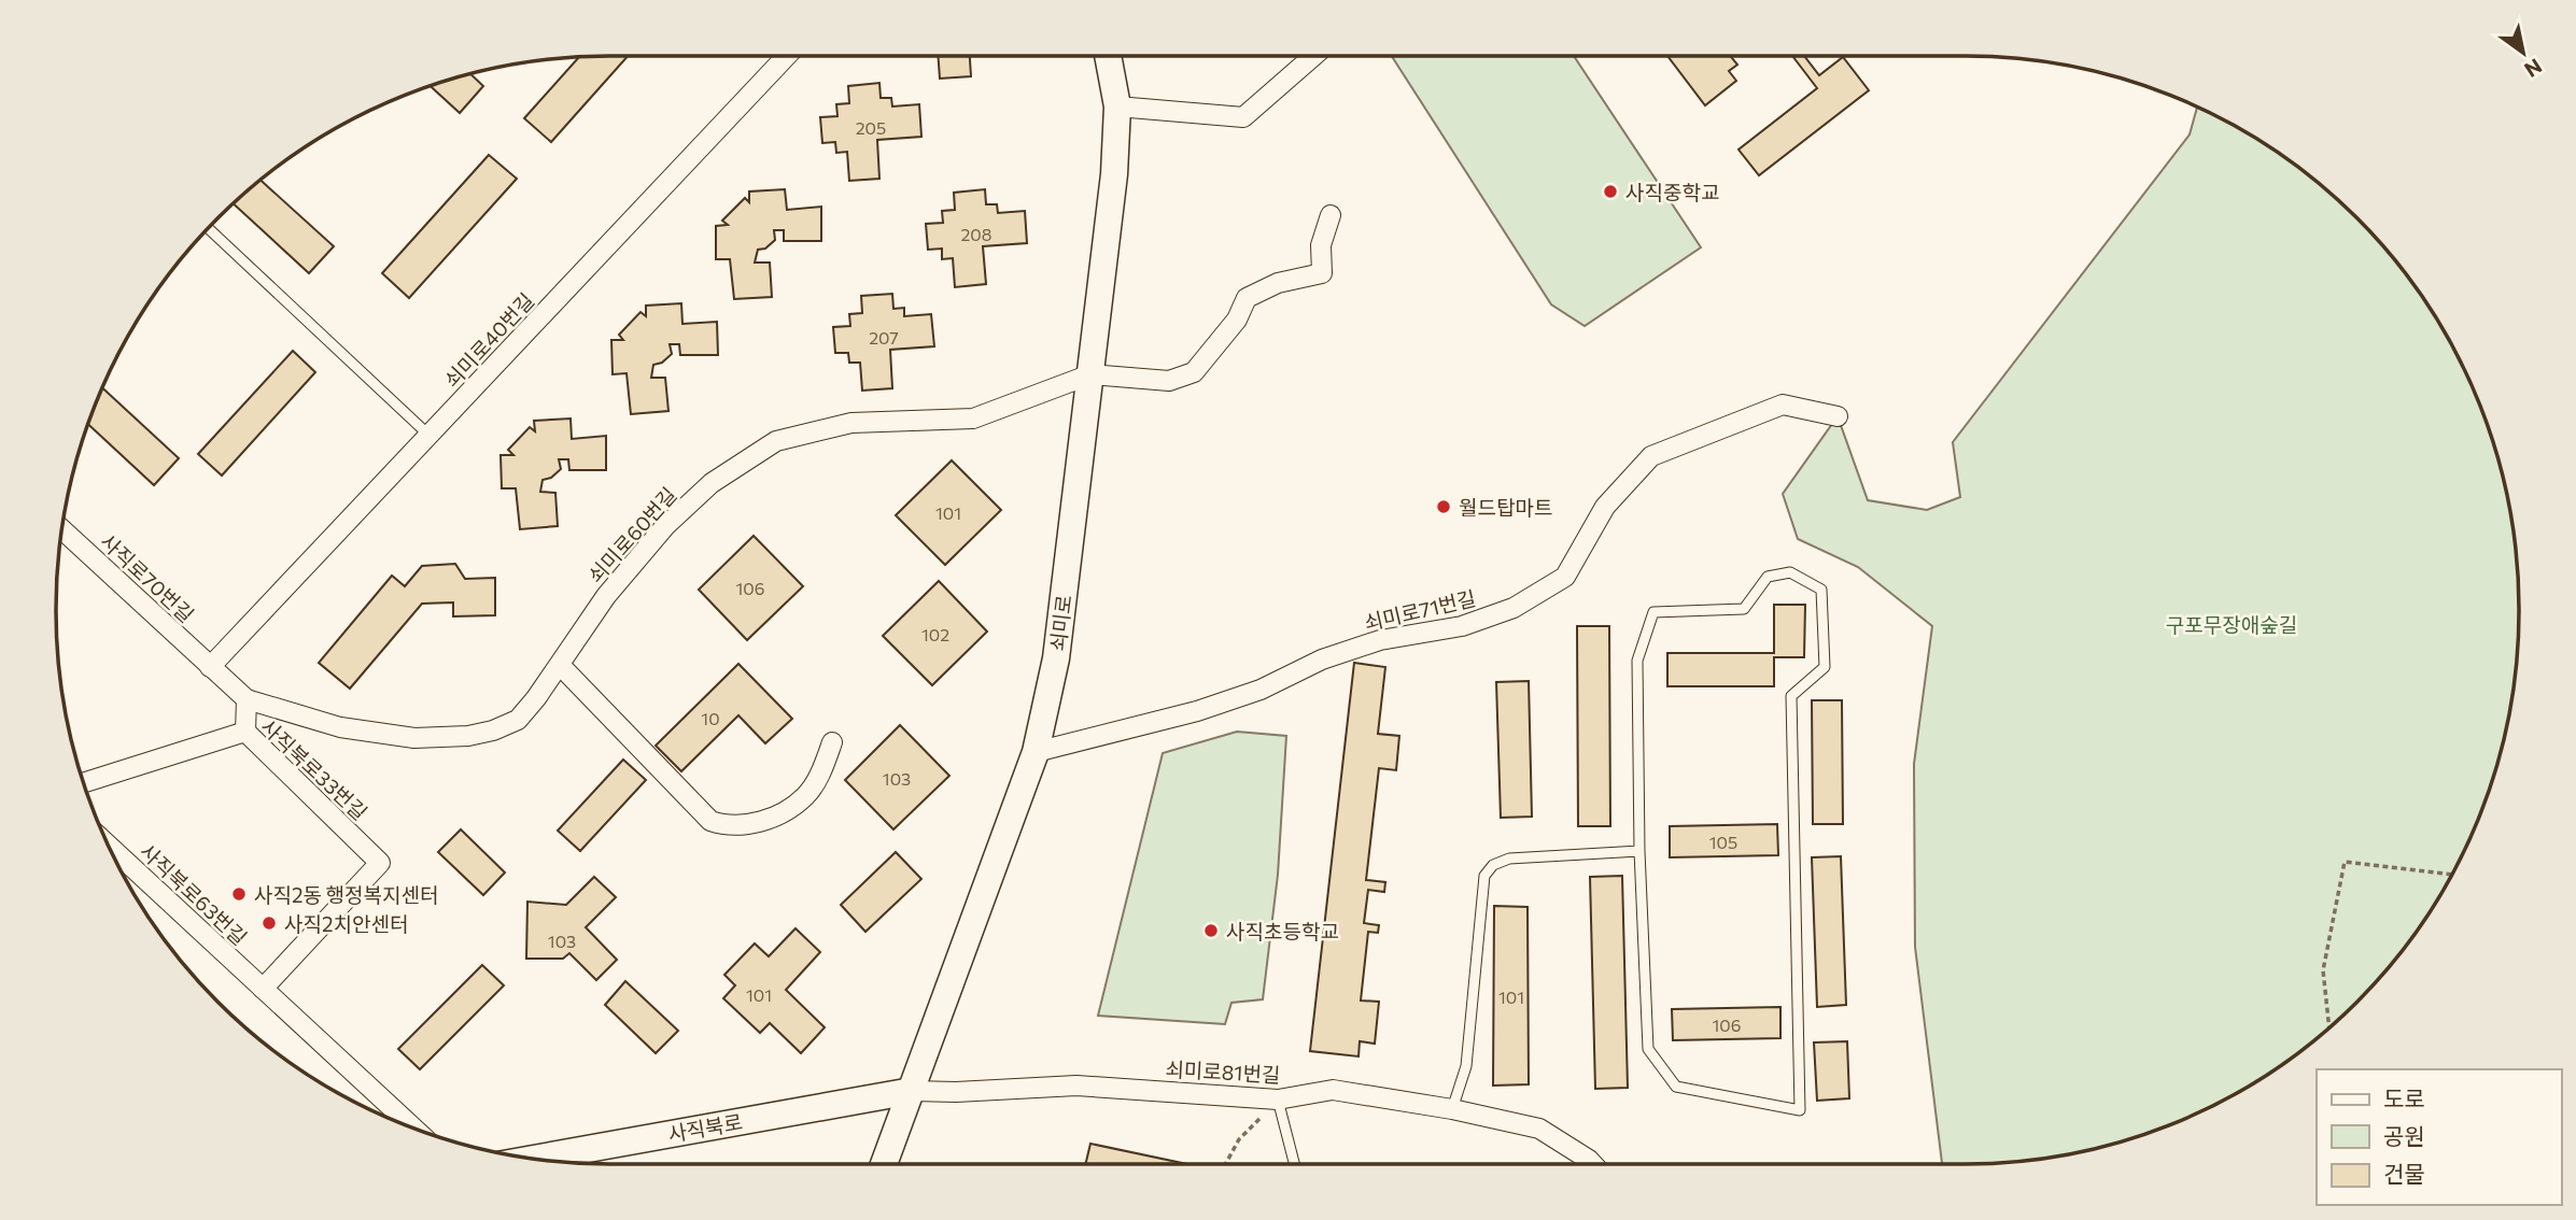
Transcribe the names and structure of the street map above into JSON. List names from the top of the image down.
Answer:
{
  "streets": {
    "main road": ["쇠미로", "사직북로"],
    "street": [
      "쇠미로40번길",
      "쇠미로60번길",
      "사직로70번길",
      "쇠미로71번길",
      "사직북로33번길",
      "사직북로63번길",
      "쇠미로81번길"
    ]
  },
  "crossings": [
    ["쇠미로40번길", "사직로70번길"],
    ["쇠미로60번길", "사직로70번길"],
    ["쇠미로60번길", "쇠미로"],
    ["쇠미로71번길", "쇠미로"],
    ["쇠미로", "쇠미로81번길"],
    ["쇠미로", "사직북로"],
    ["사직북로33번길", "사직북로63번길"],
    ["쇠미로81번길", "사직북로"]
  ],
  "parks": ["구포무장애숲길"],
  "places": [
    "사직중학교",
    "월드탑마트",
    "사직2동 행정복지센터",
    "사직2치안센터",
    "사직초등학교"
  ],
  "house_numbers": [
    "205",
    "208",
    "207",
    "101",
    "106",
    "102",
    "10",
    "103",
    "105",
    "103",
    "101",
    "101",
    "106"
  ],
  "legend": ["도로", "공원", "건물"],
  "north": "bottom right"
}
